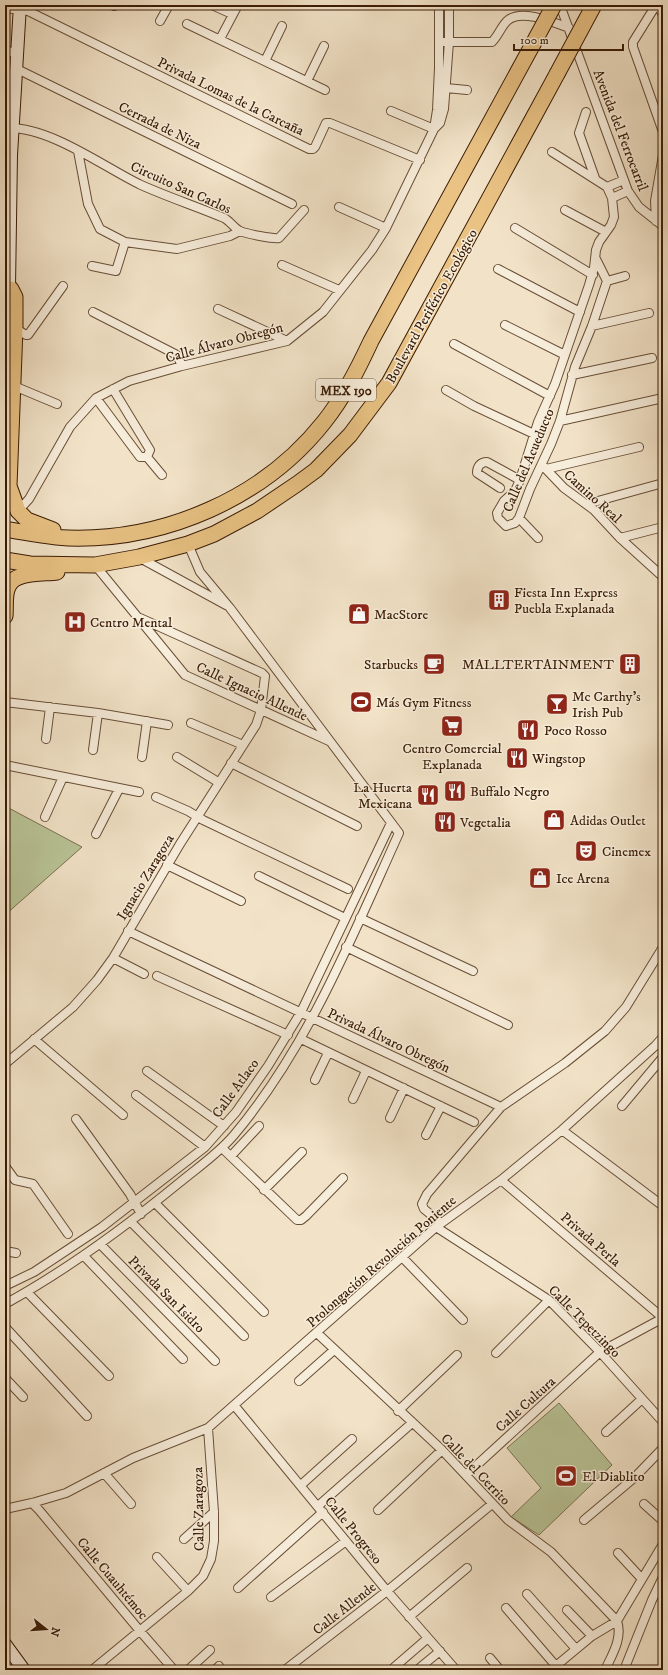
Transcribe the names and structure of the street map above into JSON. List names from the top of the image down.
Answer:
{
  "streets": {
    "highway": ["Boulevard Periférico Ecológico", "MEX 190"],
    "street": [
      "Privada Lomas de la Carcaña",
      "Cerrada de Niza",
      "Avenida del Ferrocarril",
      "Circuito San Carlos",
      "Calle Álvaro Obregón",
      "Calle del Acueducto",
      "Camino Real",
      "Calle Ignacio Allende",
      "Ignacio Zaragoza",
      "Privada Álvaro Obregón",
      "Calle Atlaco",
      "Privada Perla",
      "Prolongación Revolución Poniente",
      "Privada San Isidro",
      "Calle Tepetzingo",
      "Calle Cultura",
      "Calle del Cerrito",
      "Calle Zaragoza",
      "Calle Progreso",
      "Calle Cuauhtémoc",
      "Calle Allende"
    ]
  },
  "crossings": [
    ["Privada Lomas de la Carcaña", "Calle Álvaro Obregón"],
    ["Boulevard Periférico Ecológico", "Calle Ignacio Allende"],
    ["Calle del Acueducto", "Camino Real"],
    ["Calle Ignacio Allende", "Ignacio Zaragoza"],
    ["Ignacio Zaragoza", "Privada Álvaro Obregón"],
    ["Privada Álvaro Obregón", "Calle Atlaco"],
    ["Calle Atlaco", "Privada San Isidro"],
    ["Privada Perla", "Prolongación Revolución Poniente"],
    ["Privada Perla", "Calle Cultura"],
    ["Prolongación Revolución Poniente", "Calle Tepetzingo"],
    ["Prolongación Revolución Poniente", "Calle del Cerrito"],
    ["Prolongación Revolución Poniente", "Calle Zaragoza"],
    ["Prolongación Revolución Poniente", "Calle Progreso"],
    ["Prolongación Revolución Poniente", "Calle Cuauhtémoc"],
    ["Calle Tepetzingo", "Calle Cultura"],
    ["Calle Cultura", "Calle del Cerrito"],
    ["Calle del Cerrito", "Calle Allende"],
    ["Calle Zaragoza", "Calle Cuauhtémoc"],
    ["Calle Progreso", "Calle Allende"]
  ],
  "places": {
    "building": ["Fiesta Inn Express Puebla Explanada", "MALLTERTAINMENT"],
    "shop": ["MacStore", "Adidas Outlet", "Ice Arena"],
    "hospital": ["Centro Mental"],
    "cafe": ["Starbucks"],
    "sports": ["Más Gym Fitness", "El Diablito"],
    "bar": ["Mc Carthy's Irish Pub"],
    "supermarket": ["Centro Comercial Explanada"],
    "restaurant": [
      "Poco Rosso",
      "Wingstop",
      "Buffalo Negro",
      "La Huerta Mexicana",
      "Vegetalia"
    ],
    "theatre": ["Cinemex"]
  },
  "scale_bar": "100 m",
  "north": "right"
}
